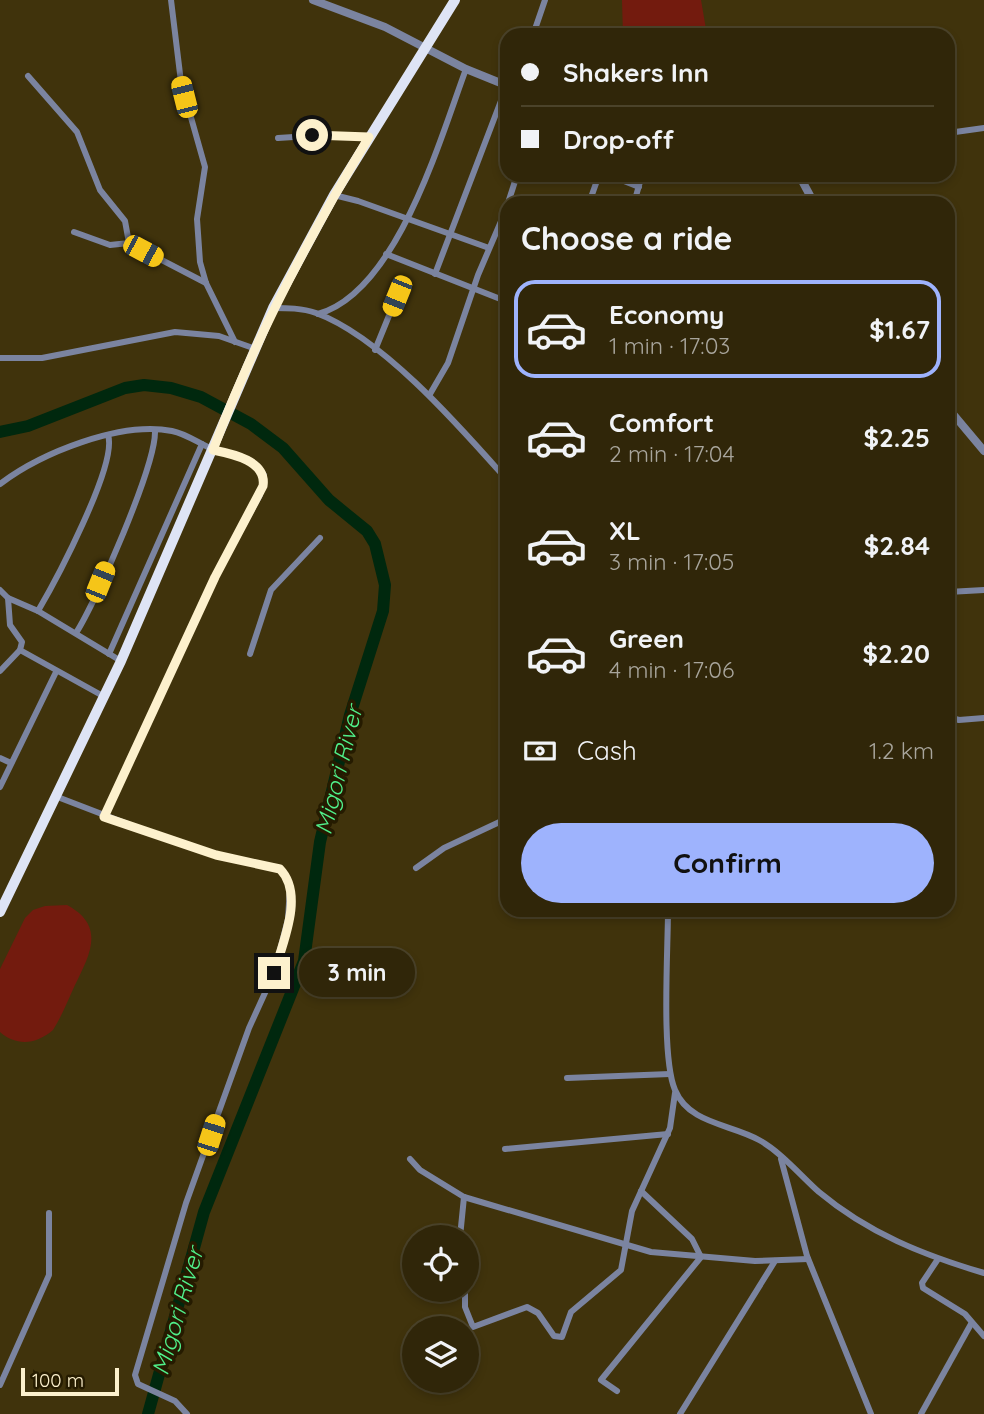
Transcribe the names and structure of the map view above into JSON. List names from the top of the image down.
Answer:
{
  "water": ["Migori River"],
  "scale_bar": "100 m",
  "page": {
    "banner": ["Shakers Inn", "Drop-off"],
    "heading": "Choose a ride",
    "list": [
      {
        "name": "Economy",
        "note": "1 min · 17:03",
        "value": "$1.67"
      },
      {
        "name": "Comfort",
        "note": "2 min · 17:04",
        "value": "$2.25"
      },
      {
        "name": "XL",
        "note": "3 min · 17:05",
        "value": "$2.84"
      },
      {
        "name": "Green",
        "note": "4 min · 17:06",
        "value": "$2.20"
      }
    ],
    "pay": ["Cash", "1.2 km"],
    "buttons": "Confirm",
    "bubble": "3 min",
    "scale": "100 m"
  }
}
